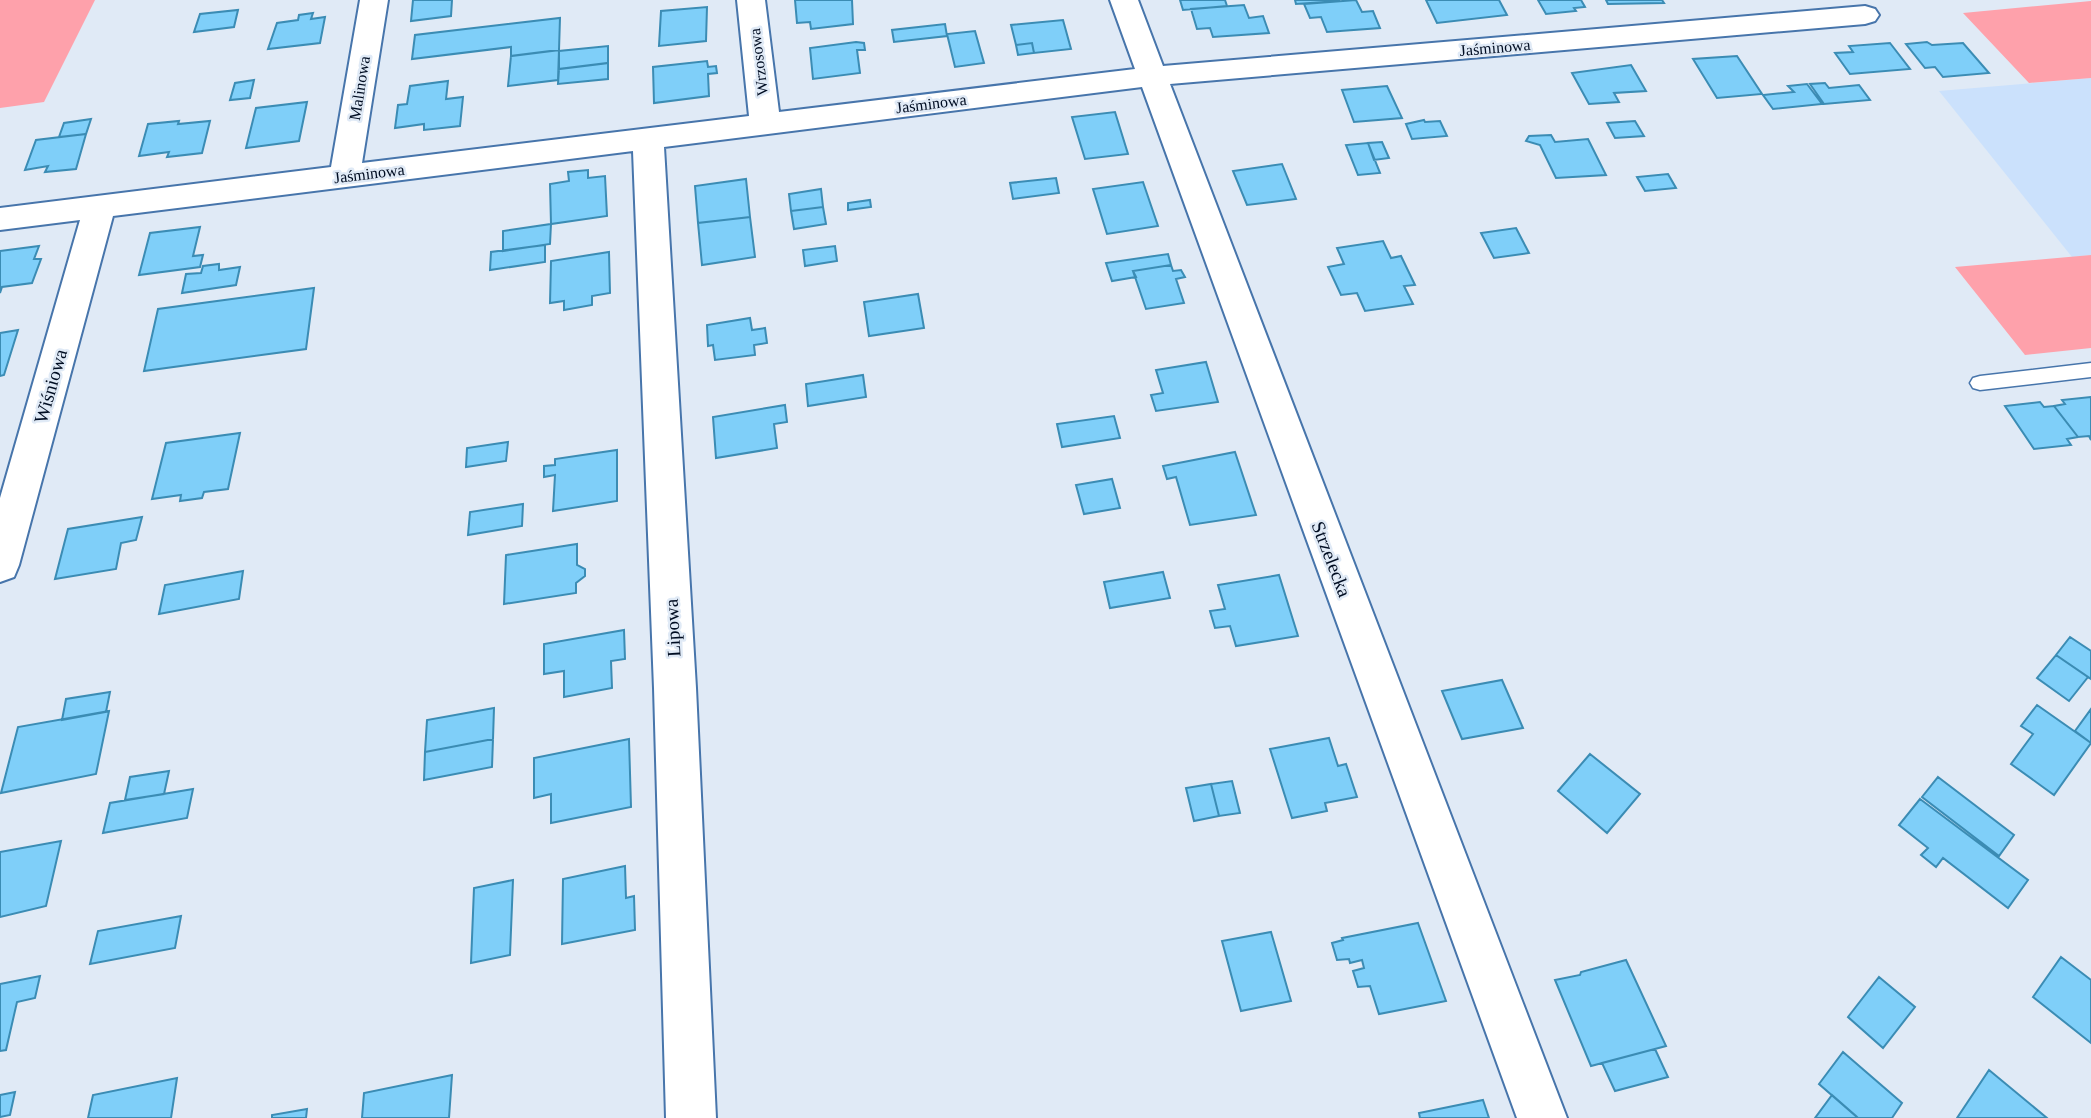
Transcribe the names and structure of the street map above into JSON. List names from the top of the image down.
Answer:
{
  "streets": {
    "street": [
      "Jaśminowa",
      "Wrzosowa",
      "Malinowa",
      "Wiśniowa",
      "Strzelecka",
      "Lipowa"
    ]
  },
  "crossings": [
    ["Jaśminowa", "Wrzosowa"],
    ["Jaśminowa", "Malinowa"],
    ["Jaśminowa", "Wiśniowa"],
    ["Jaśminowa", "Strzelecka"],
    ["Jaśminowa", "Lipowa"]
  ]
}
